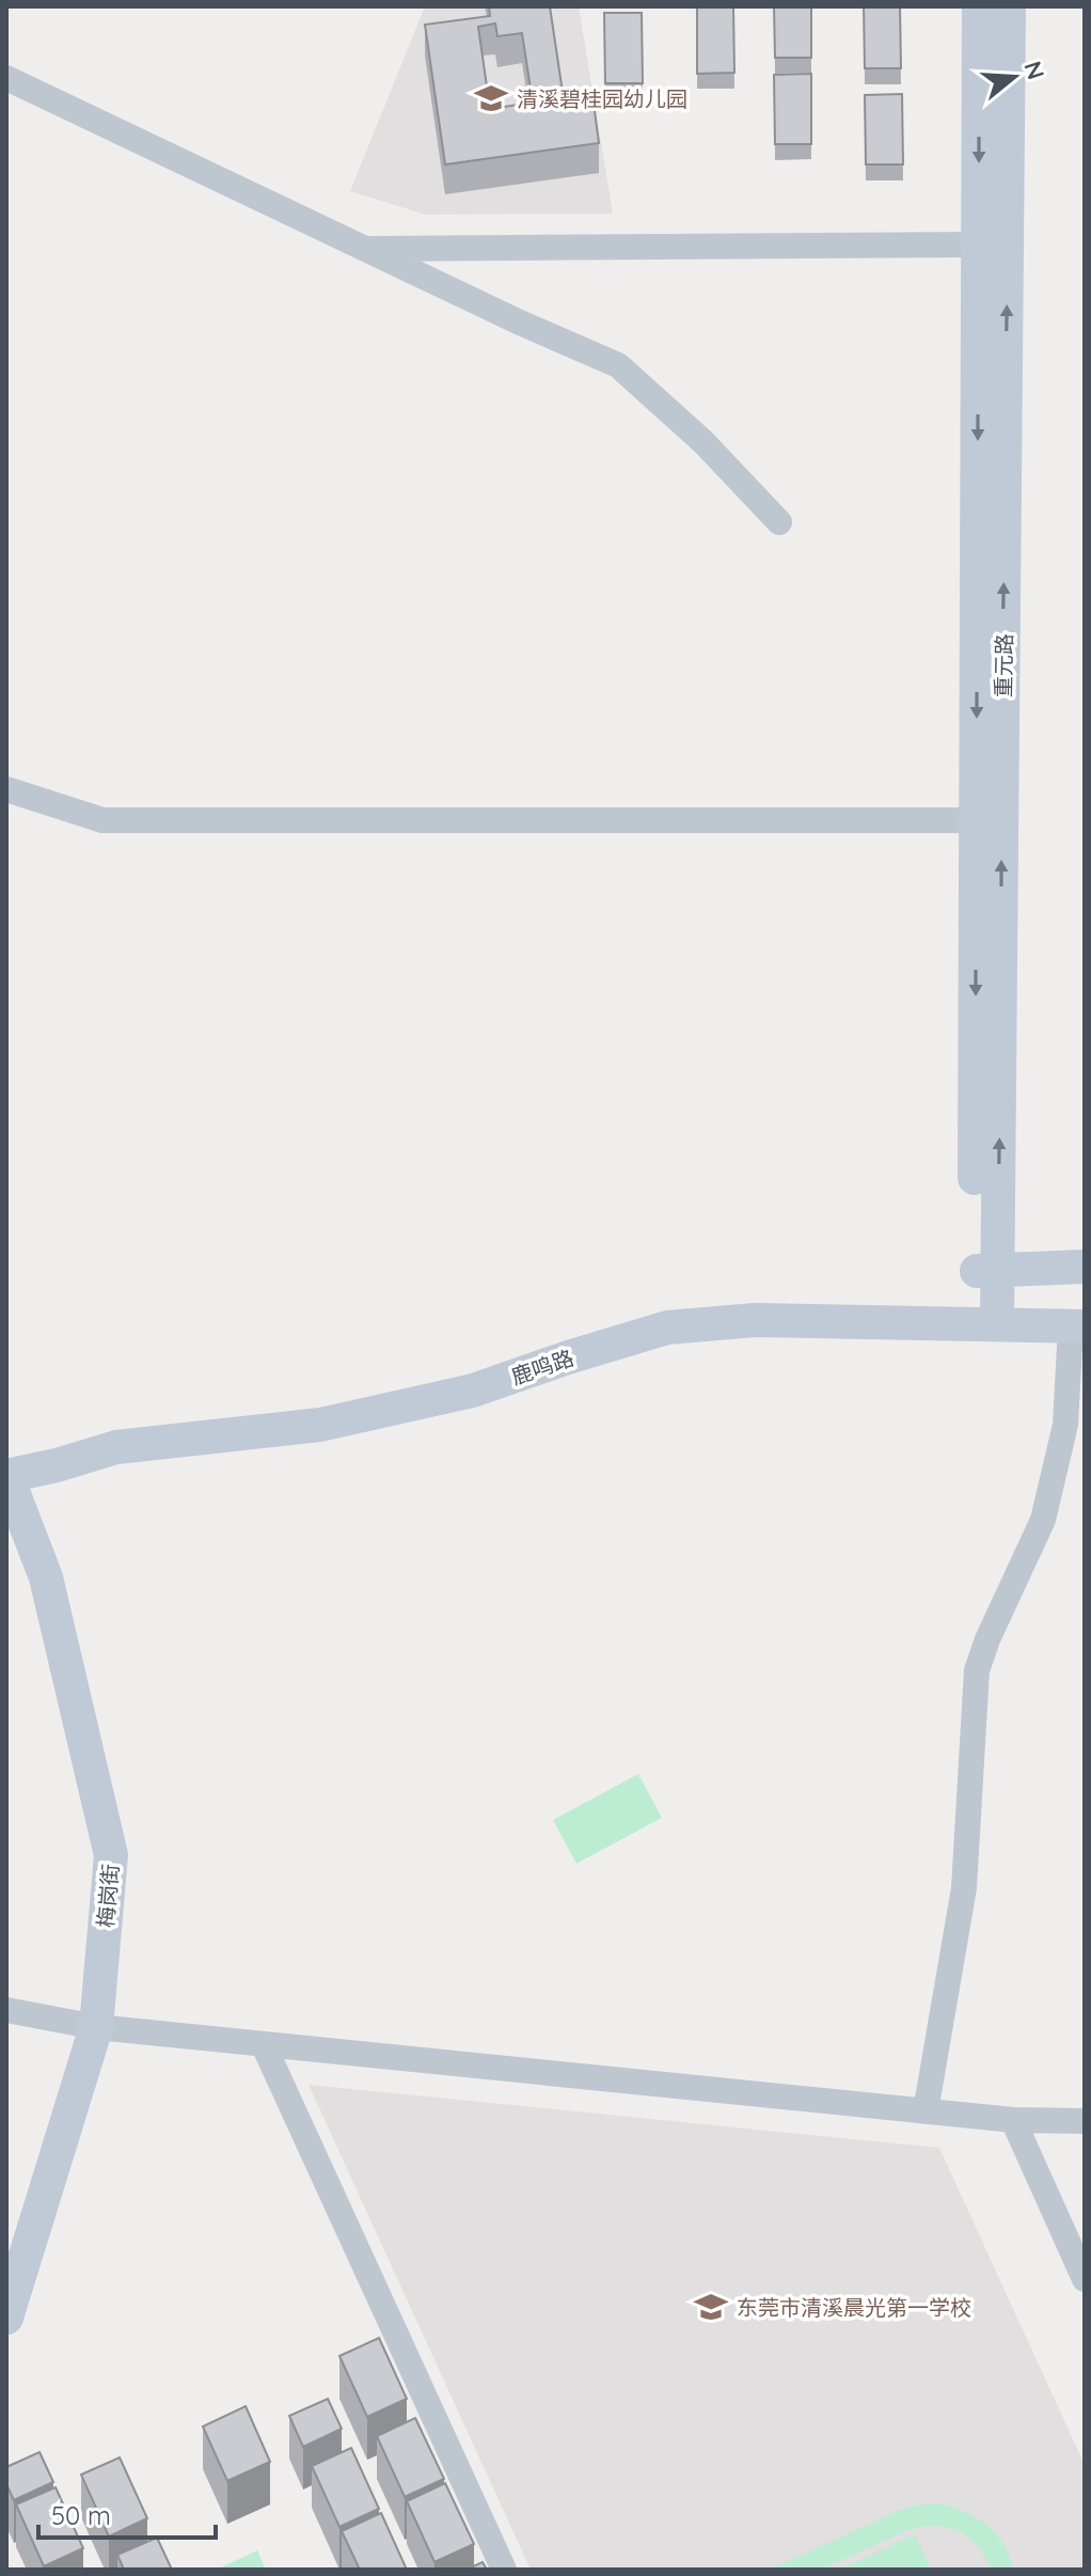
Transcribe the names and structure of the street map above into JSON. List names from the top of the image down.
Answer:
{
  "streets": {
    "street": ["重元路", "鹿鸣路", "梅岗街"]
  },
  "crossings": [
    ["重元路", "鹿鸣路"],
    ["鹿鸣路", "梅岗街"]
  ],
  "places": {
    "school or university": ["清溪碧桂园幼儿园", "东莞市清溪晨光第一学校"]
  },
  "scale_bar": "50 m",
  "north": "right"
}
